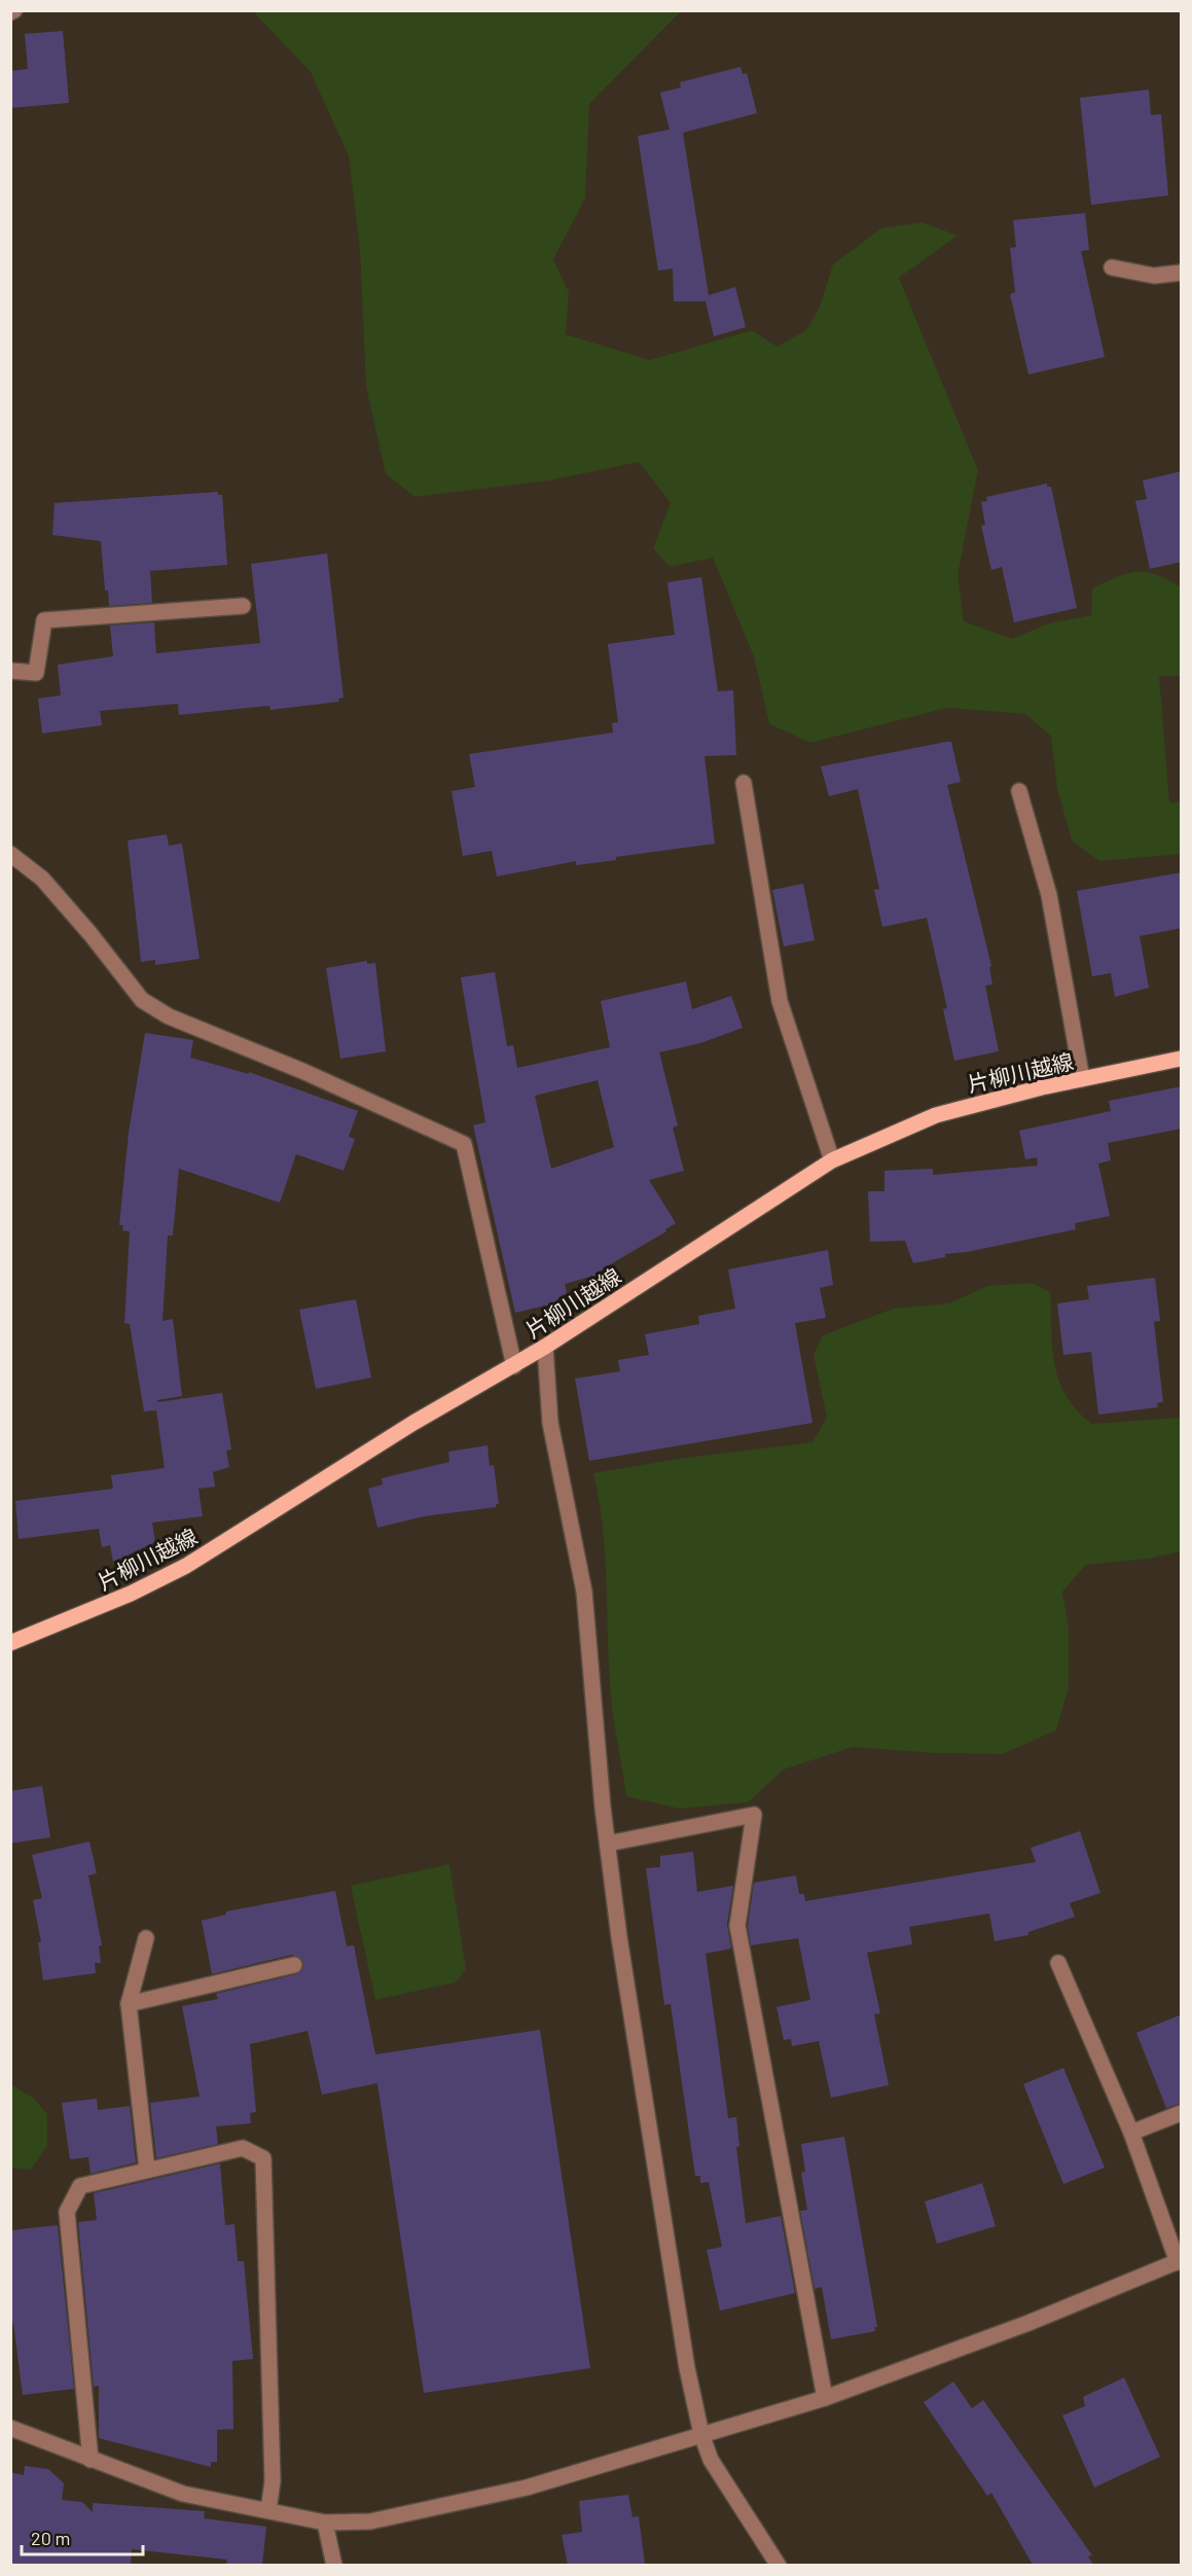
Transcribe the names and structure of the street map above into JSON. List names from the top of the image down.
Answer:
{
  "streets": {
    "main road": ["片柳川越線"]
  },
  "scale_bar": "20 m"
}
